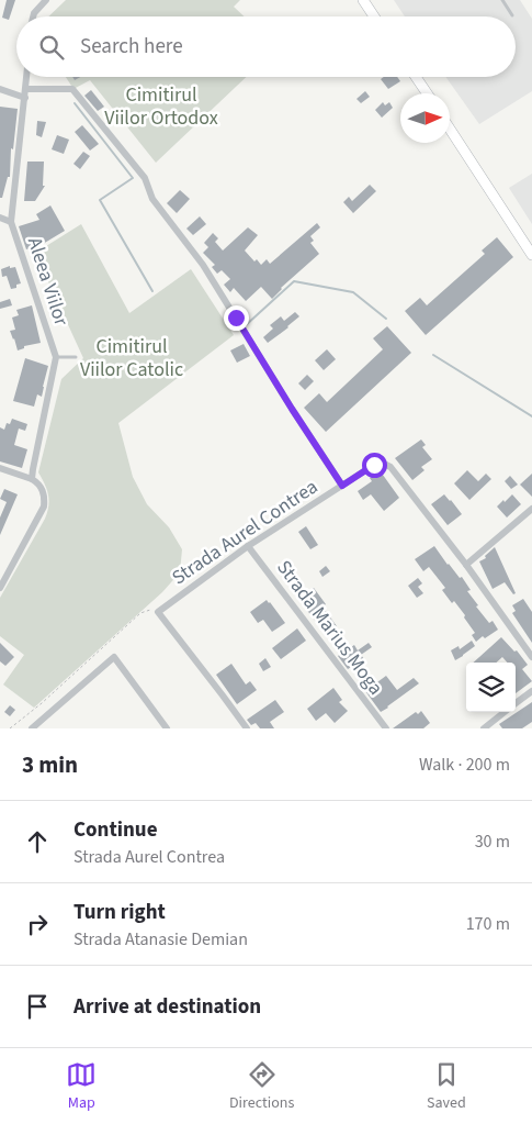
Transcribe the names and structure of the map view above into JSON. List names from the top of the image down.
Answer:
{
  "streets": {
    "street": ["Aleea Viilor", "Strada Aurel Contrea", "Strada Marius Moga"]
  },
  "crossings": [
    ["Strada Aurel Contrea", "Strada Marius Moga"]
  ],
  "parks": ["Cimitirul Viilor Ortodox", "Cimitirul Viilor Catolic"],
  "north": "right",
  "page": {
    "search": "Search here",
    "heading": ["3 min", "Walk · 200 m"],
    "list": [
      ["Continue", "Strada Aurel Contrea", "30 m"],
      ["Turn right", "Strada Atanasie Demian", "170 m"],
      "Arrive at destination"
    ],
    "nav": ["Map", "Directions", "Saved"]
  }
}
